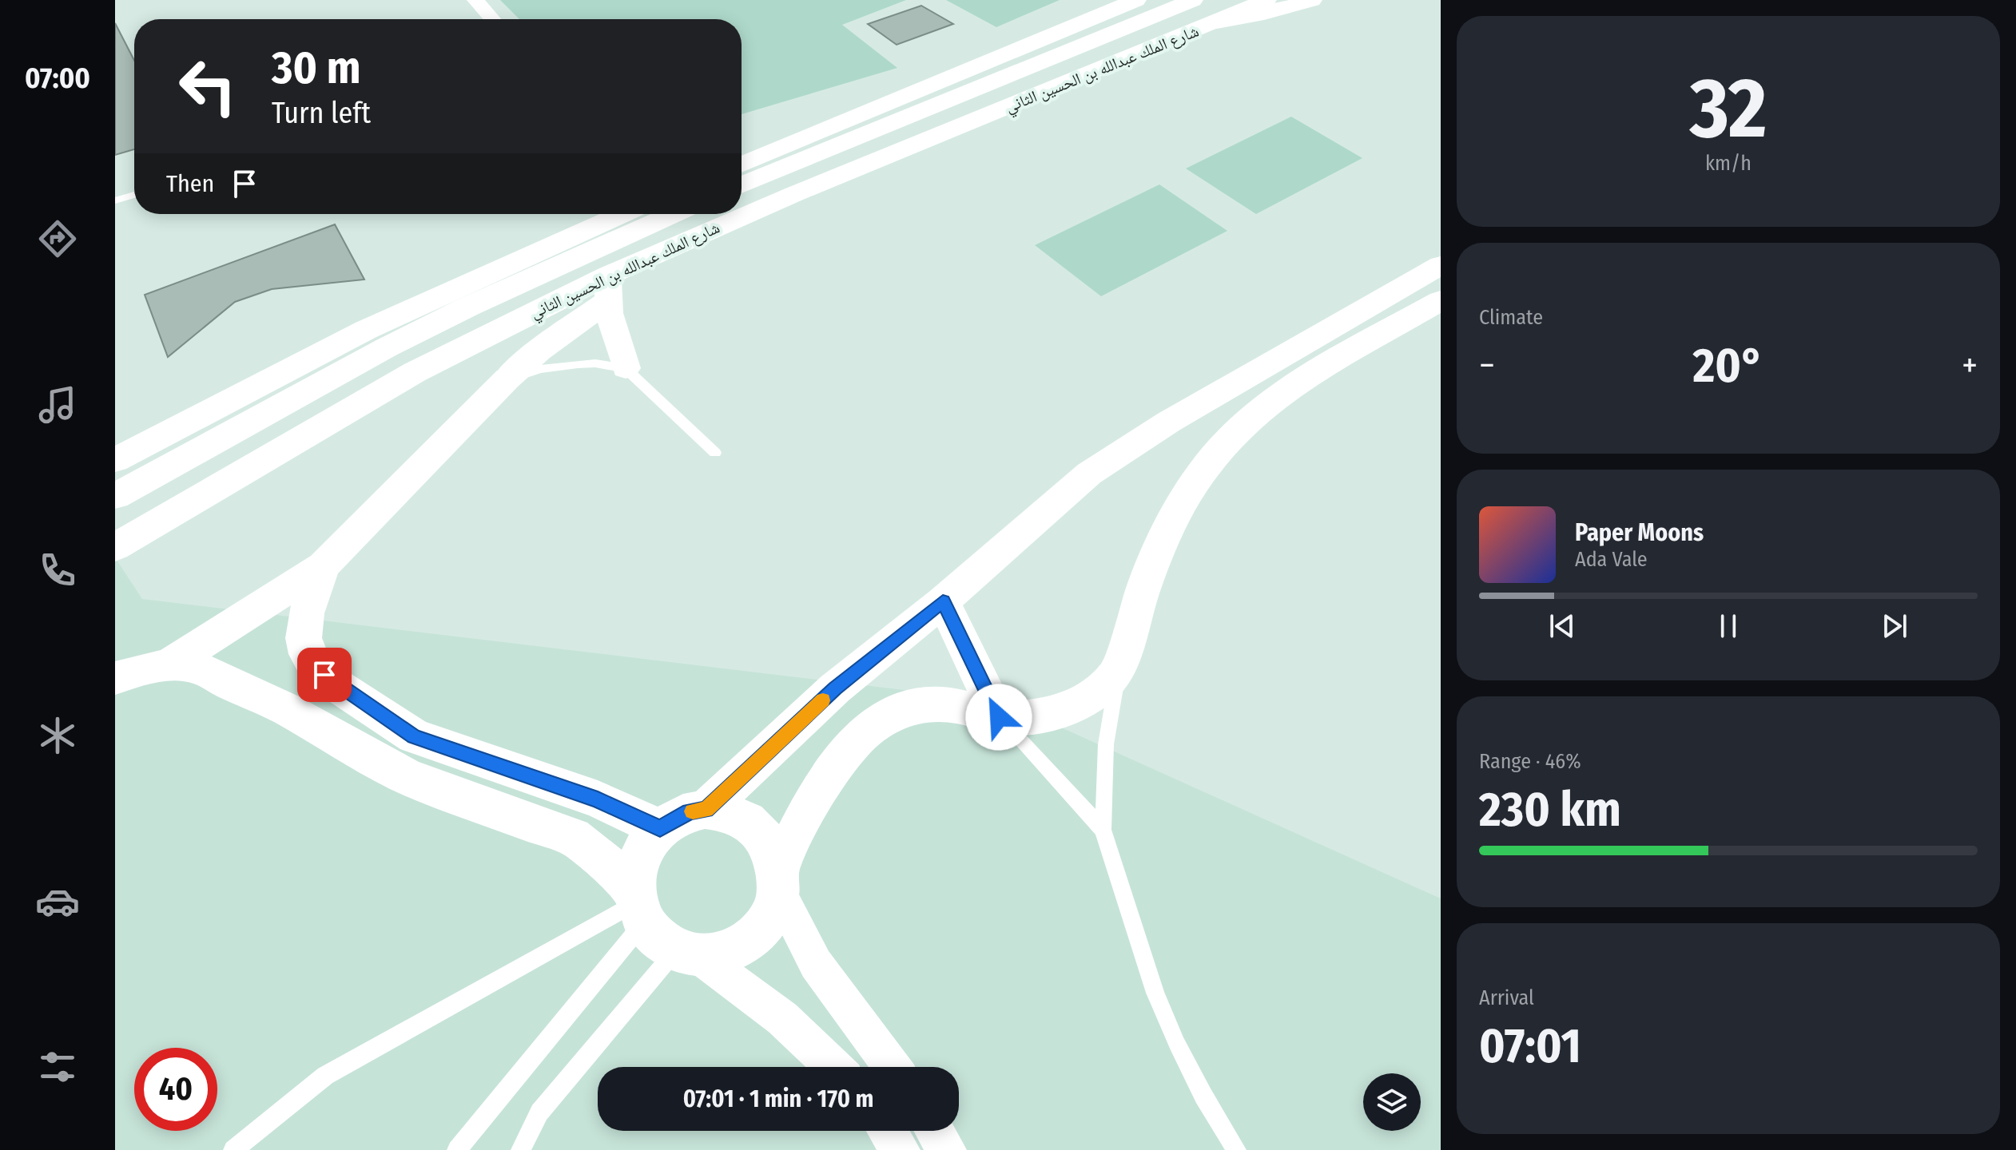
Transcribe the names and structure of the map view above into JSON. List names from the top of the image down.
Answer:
{
  "streets": {
    "main road": ["شارع الملك عبدالله بن الحسين الثاني"]
  },
  "page": {
    "tabs": "07:00",
    "tile": [
      ["32", "km/h"],
      "Climate",
      ["Range · 46%", "230 km"],
      ["Arrival", "07:01"]
    ],
    "turn": ["30 m", "Turn left"],
    "then": "Then",
    "heat": ["−", "20°", "+"],
    "song": ["Paper Moons", "Ada Vale"],
    "limit": "40",
    "trip": "07:01 · 1 min · 170 m"
  }
}
